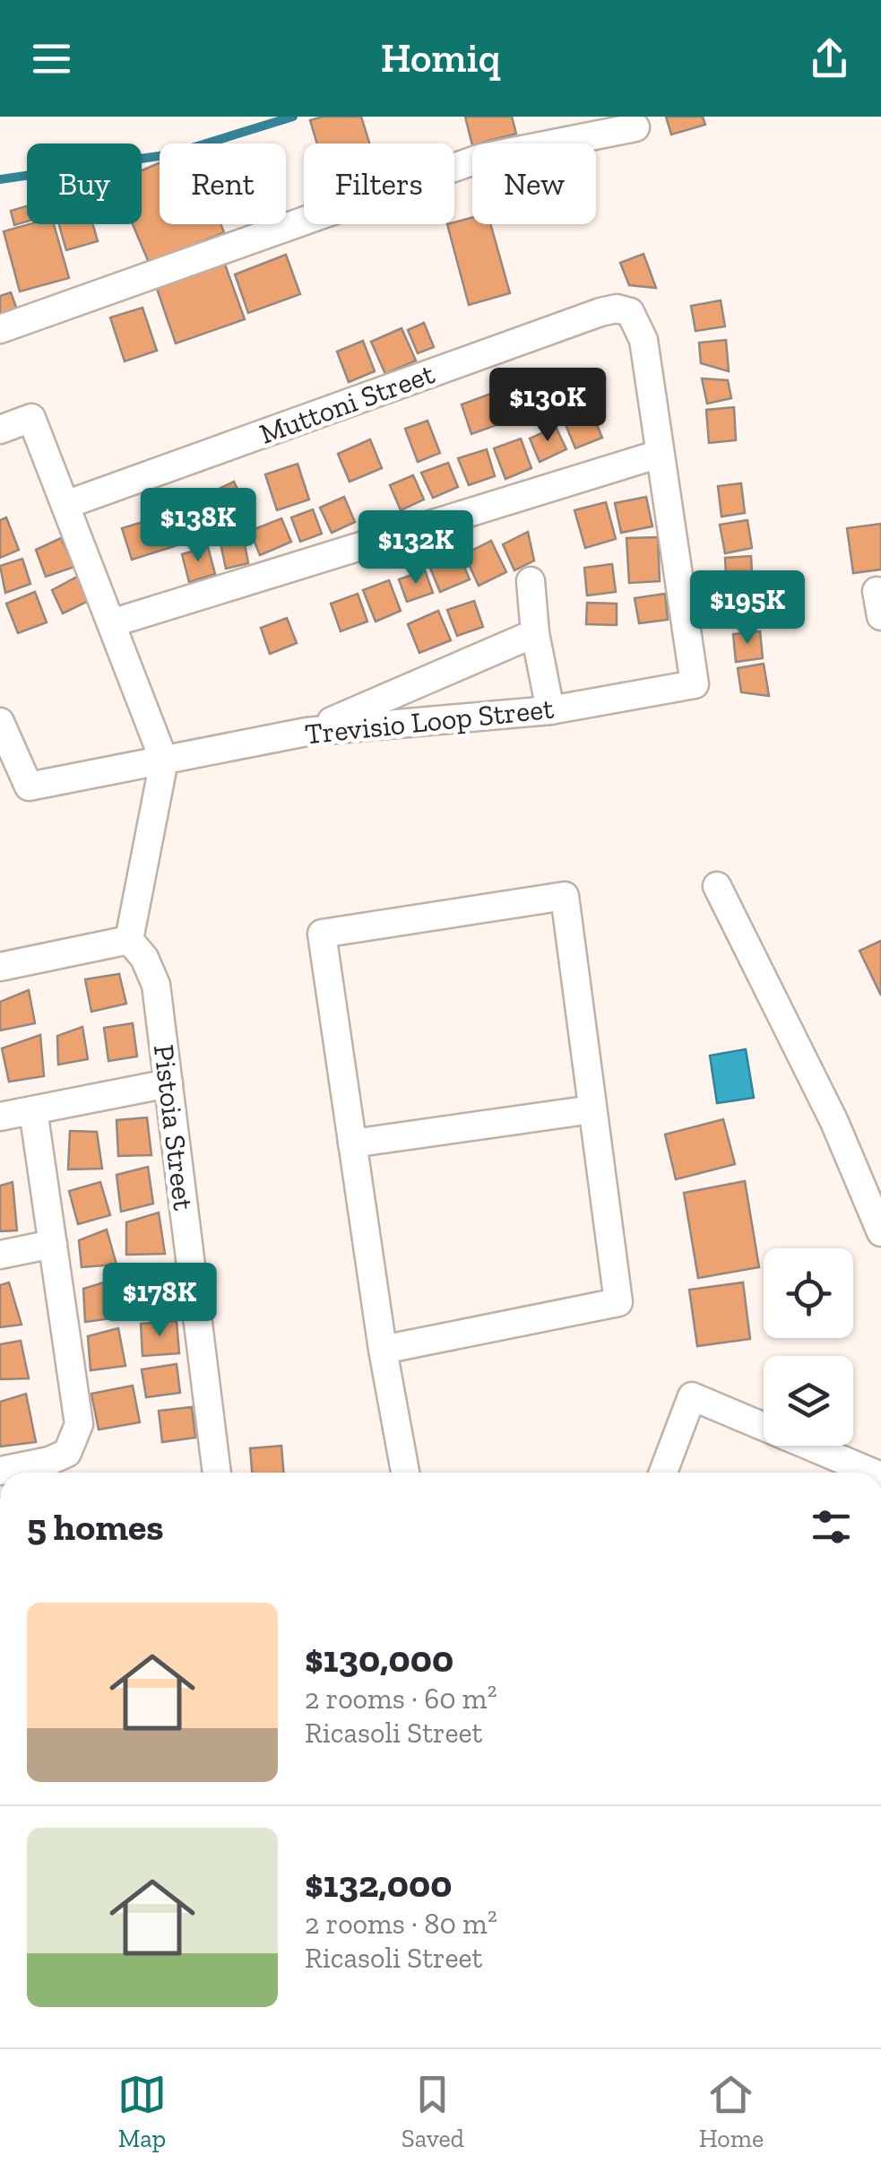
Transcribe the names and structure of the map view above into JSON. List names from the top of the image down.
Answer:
{
  "streets": {
    "street": ["Muttoni Street", "Trevisio Loop Street", "Pistoia Street"]
  },
  "crossings": [
    ["Muttoni Street", "Trevisio Loop Street"]
  ],
  "page": {
    "header": "Homiq",
    "chip": [
      "Buy",
      "Rent",
      "Filters",
      "New"
    ],
    "price": [
      "$130K",
      "$138K",
      "$132K",
      "$195K",
      "$178K"
    ],
    "heading": "5 homes",
    "list": [
      {
        "name": "$130,000",
        "note": "2 rooms · 60 m² · Ricasoli Street"
      },
      {
        "name": "$132,000",
        "note": "2 rooms · 80 m² · Ricasoli Street"
      }
    ],
    "tabs": ["Map", "Saved", "Home"]
  }
}
